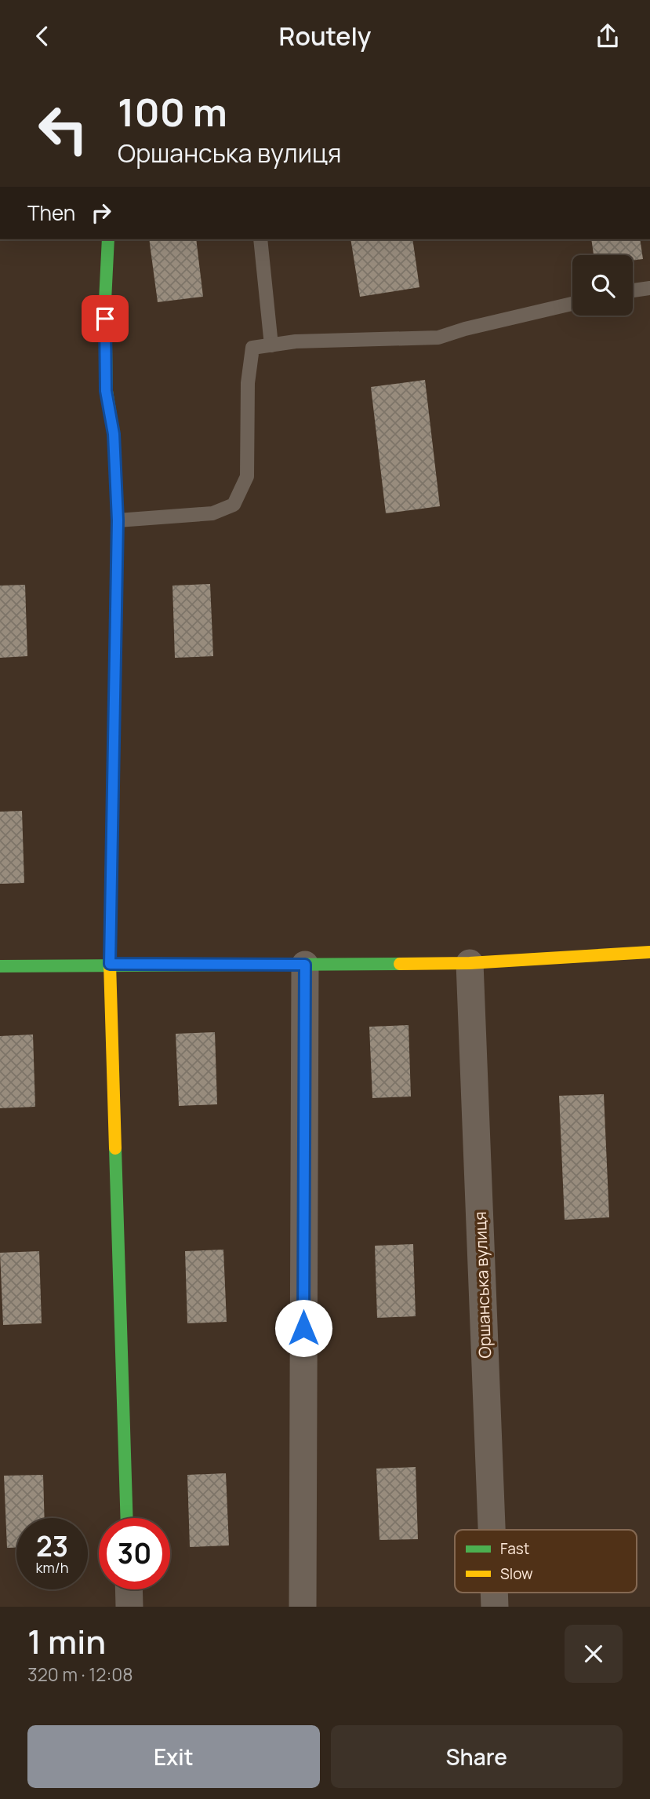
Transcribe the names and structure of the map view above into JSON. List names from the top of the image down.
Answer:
{
  "streets": {
    "street": ["Оршанська вулиця"]
  },
  "legend": ["Fast", "Slow"],
  "page": {
    "header": "Routely",
    "turn": ["100 m", "Оршанська вулиця"],
    "then": "Then",
    "speed": "23 km/h",
    "limit": "30",
    "heading": ["1 min", "320 m · 12:08"],
    "buttons": ["Exit", "Share"]
  }
}
